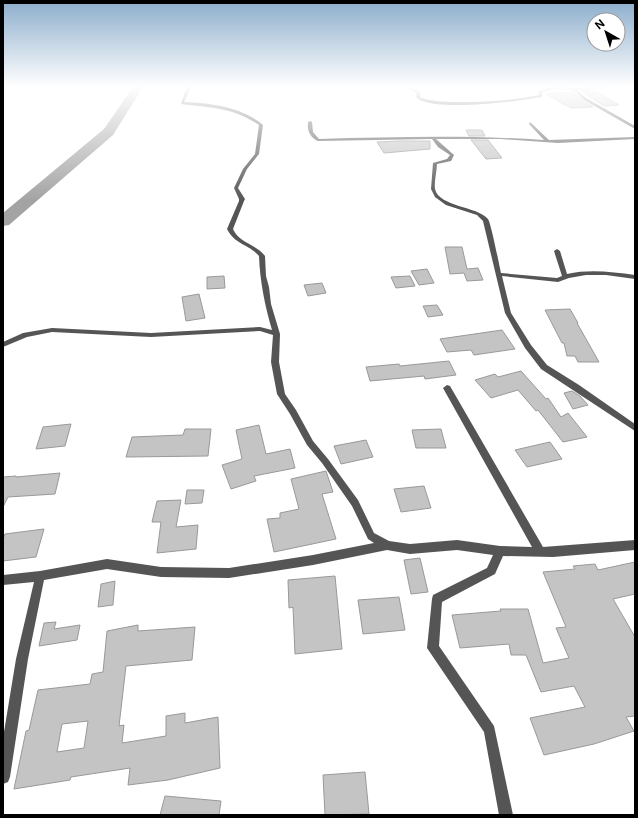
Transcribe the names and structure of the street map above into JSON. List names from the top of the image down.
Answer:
{
  "north": "top left"
}
